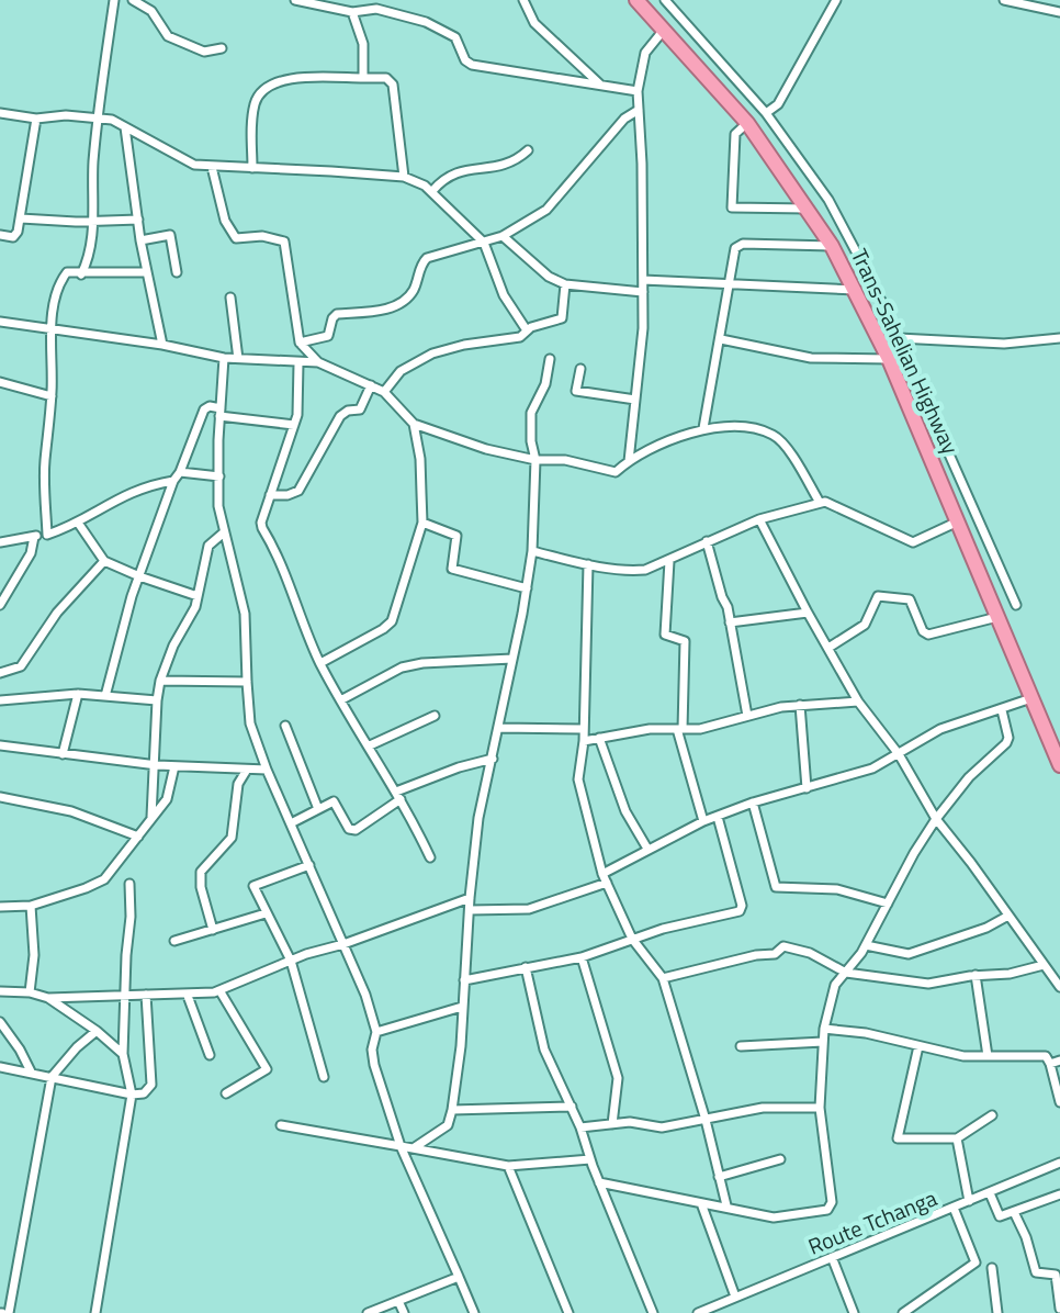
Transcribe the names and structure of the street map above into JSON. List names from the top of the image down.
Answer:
{
  "streets": {
    "highway": ["Trans-Sahelian Highway"],
    "street": ["Route Tchanga"]
  }
}
